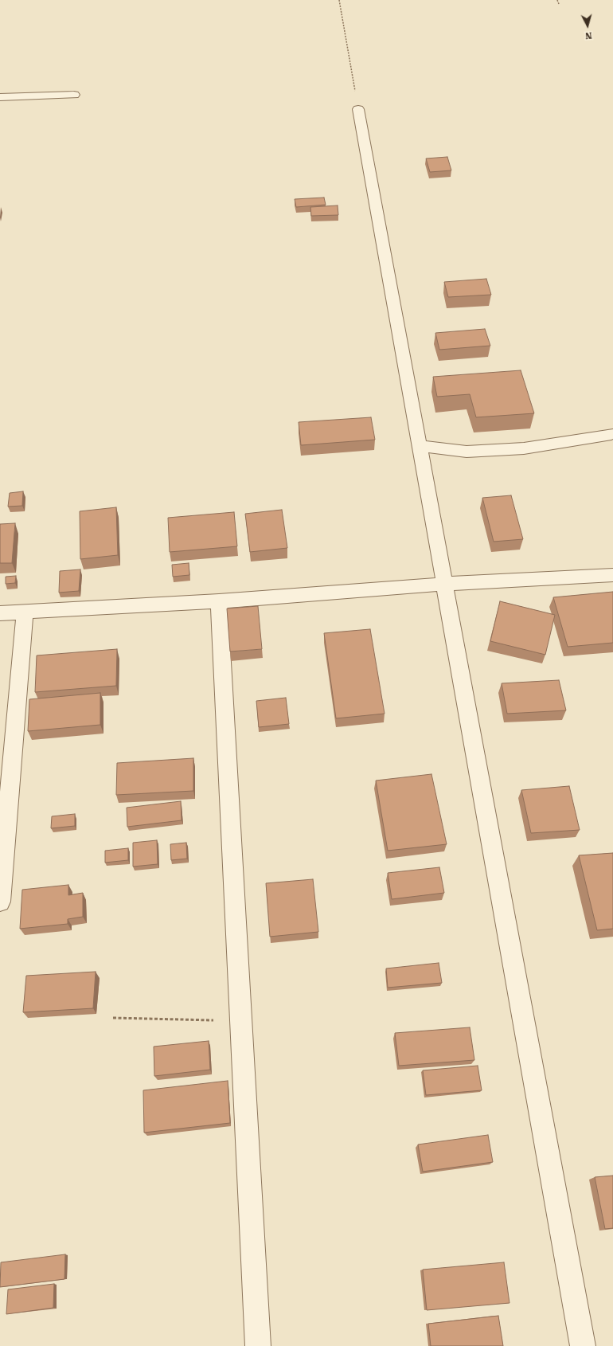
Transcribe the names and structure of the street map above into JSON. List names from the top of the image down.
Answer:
{
  "north": "bottom"
}
